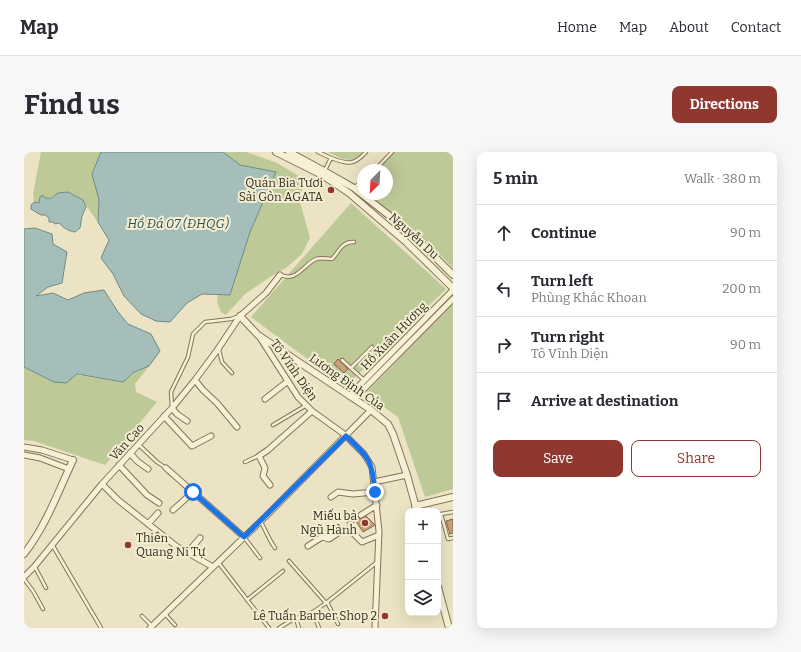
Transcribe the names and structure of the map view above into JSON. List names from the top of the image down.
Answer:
{
  "streets": {
    "street": [
      "Nguyễn Du",
      "Hồ Xuân Hương",
      "Tô Vĩnh Diện",
      "Lương Định Của",
      "Văn Cao"
    ]
  },
  "crossings": [
    ["Nguyễn Du", "Hồ Xuân Hương"],
    ["Hồ Xuân Hương", "Lương Định Của"],
    ["Tô Vĩnh Diện", "Lương Định Của"],
    ["Lương Định Của", "Văn Cao"]
  ],
  "water": ["Hồ Đá 07 (ĐHQG)"],
  "places": [
    "Quán Bia Tươi Sài Gòn AGATA",
    "Miếu bà Ngũ Hành",
    "Thiên Quang Ni Tự",
    "Lê Tuấn Barber Shop 2"
  ],
  "north": "bottom left",
  "page": {
    "header": "Map",
    "nav": [
      "Home",
      "Map",
      "About",
      "Contact"
    ],
    "buttons": [
      "Directions",
      ["Save", "Share"]
    ],
    "title": "Find us",
    "heading": ["5 min", "Walk · 380 m"],
    "list": [
      ["Continue", "90 m"],
      ["Turn left", "Phùng Khắc Khoan", "200 m"],
      ["Turn right", "Tô Vĩnh Diện", "90 m"],
      "Arrive at destination"
    ],
    "map_buttons": ["+", "−"]
  }
}
